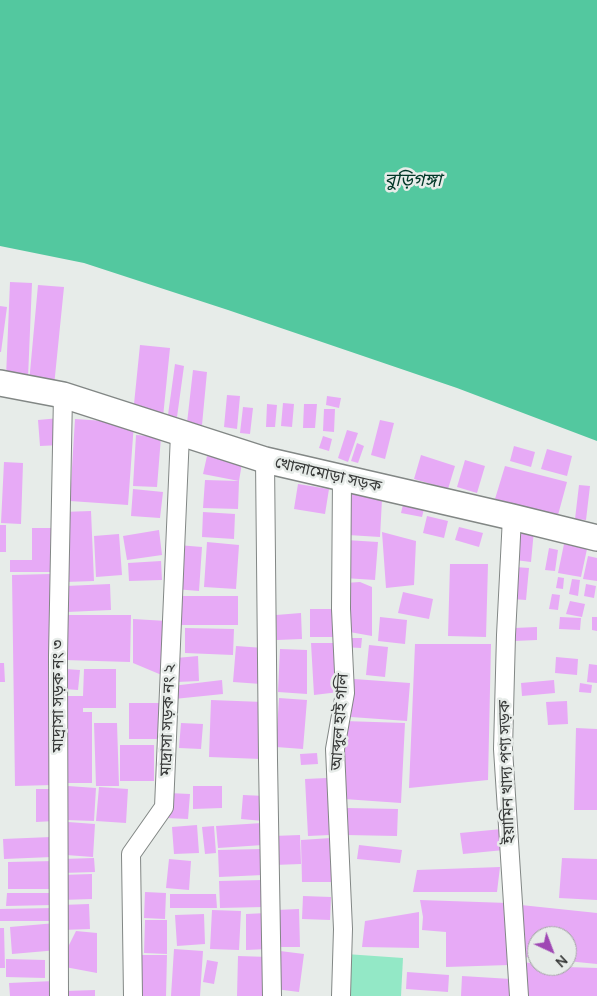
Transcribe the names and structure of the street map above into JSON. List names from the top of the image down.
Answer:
{
  "streets": {
    "street": [
      "খোলামোড়া সড়ক",
      "মাদ্রাসা সড়ক নং ৩",
      "মাদ্রাসা সড়ক নং ২",
      "আব্দুল হাই গলি",
      "ইয়ামিন খাদ্য পণ্য সড়ক"
    ]
  },
  "crossings": [
    ["খোলামোড়া সড়ক", "মাদ্রাসা সড়ক নং ৩"],
    ["খোলামোড়া সড়ক", "মাদ্রাসা সড়ক নং ২"],
    ["খোলামোড়া সড়ক", "আব্দুল হাই গলি"],
    ["খোলামোড়া সড়ক", "ইয়ামিন খাদ্য পণ্য সড়ক"]
  ],
  "water": ["বুড়িগঙ্গা"],
  "north": "bottom right"
}
